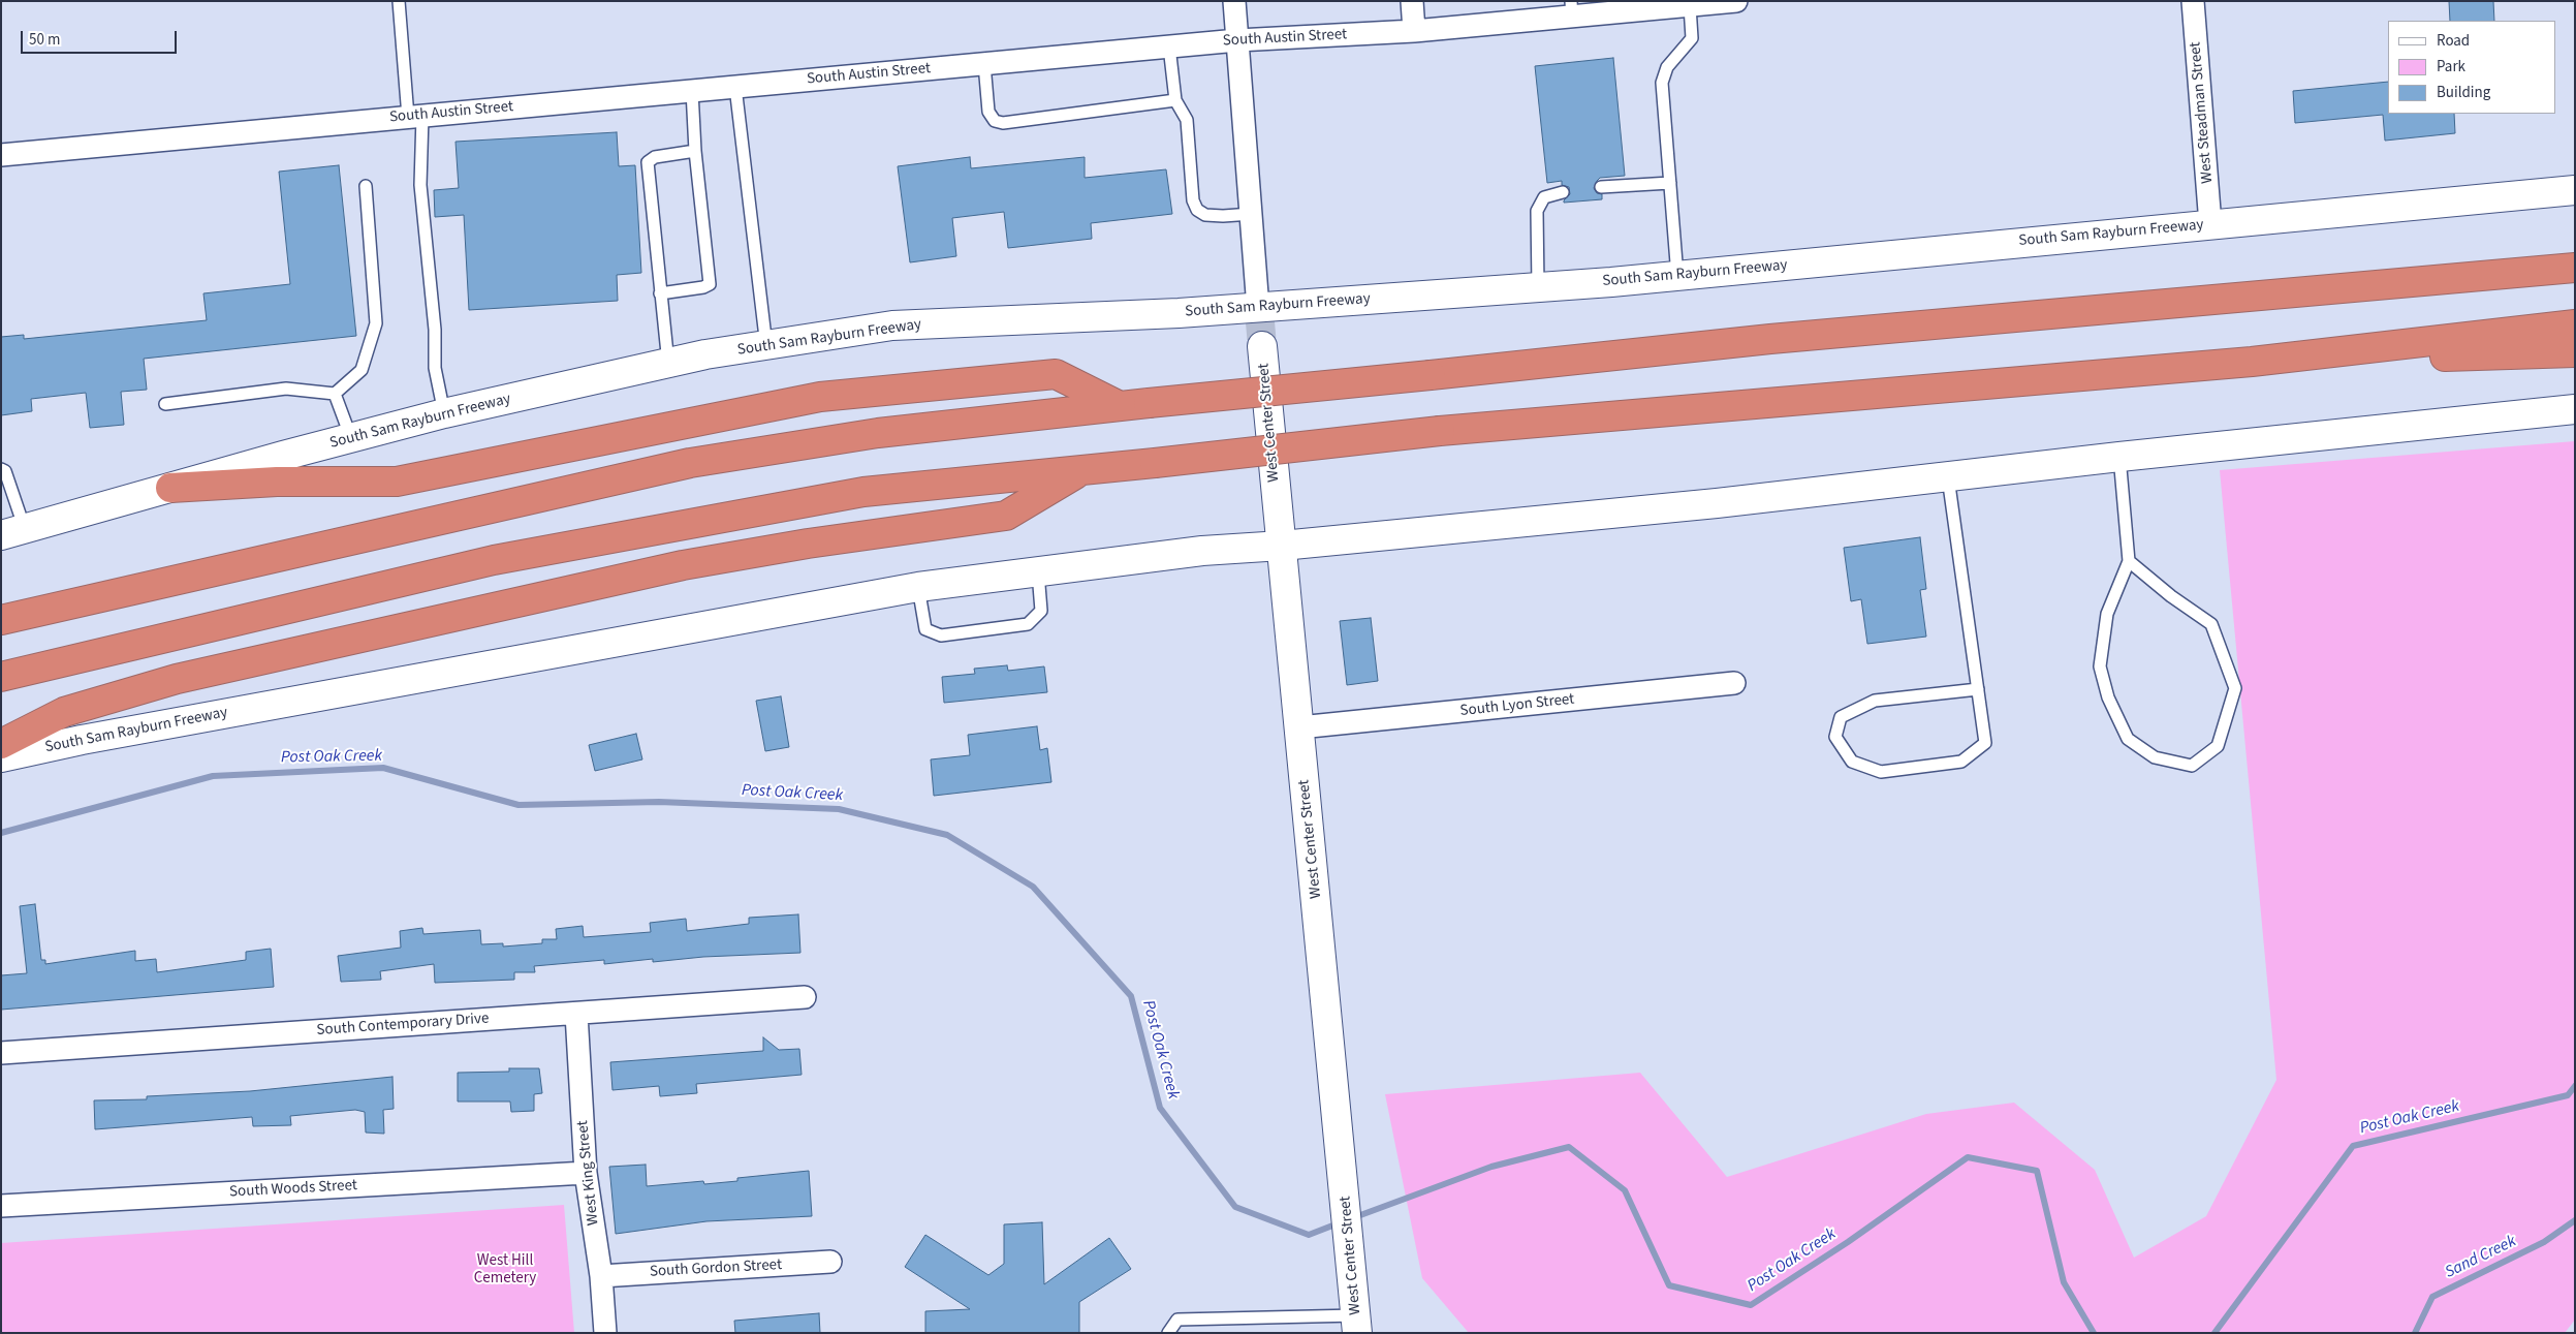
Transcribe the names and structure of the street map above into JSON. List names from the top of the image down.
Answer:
{
  "streets": {
    "main road": ["South Sam Rayburn Freeway", "West Center Street"],
    "street": [
      "South Austin Street",
      "West Steadman Street",
      "South Lyon Street",
      "South Contemporary Drive",
      "West King Street",
      "South Woods Street",
      "South Gordon Street"
    ]
  },
  "crossings": [
    ["West Steadman Street", "South Sam Rayburn Freeway"],
    ["South Sam Rayburn Freeway", "West Center Street"],
    ["West Center Street", "South Lyon Street"],
    ["South Contemporary Drive", "West King Street"],
    ["West King Street", "South Woods Street"],
    ["West King Street", "South Gordon Street"]
  ],
  "water": ["Post Oak Creek", "Sand Creek"],
  "parks": ["West Hill Cemetery"],
  "legend": ["Road", "Park", "Building"],
  "scale_bar": "50 m"
}
